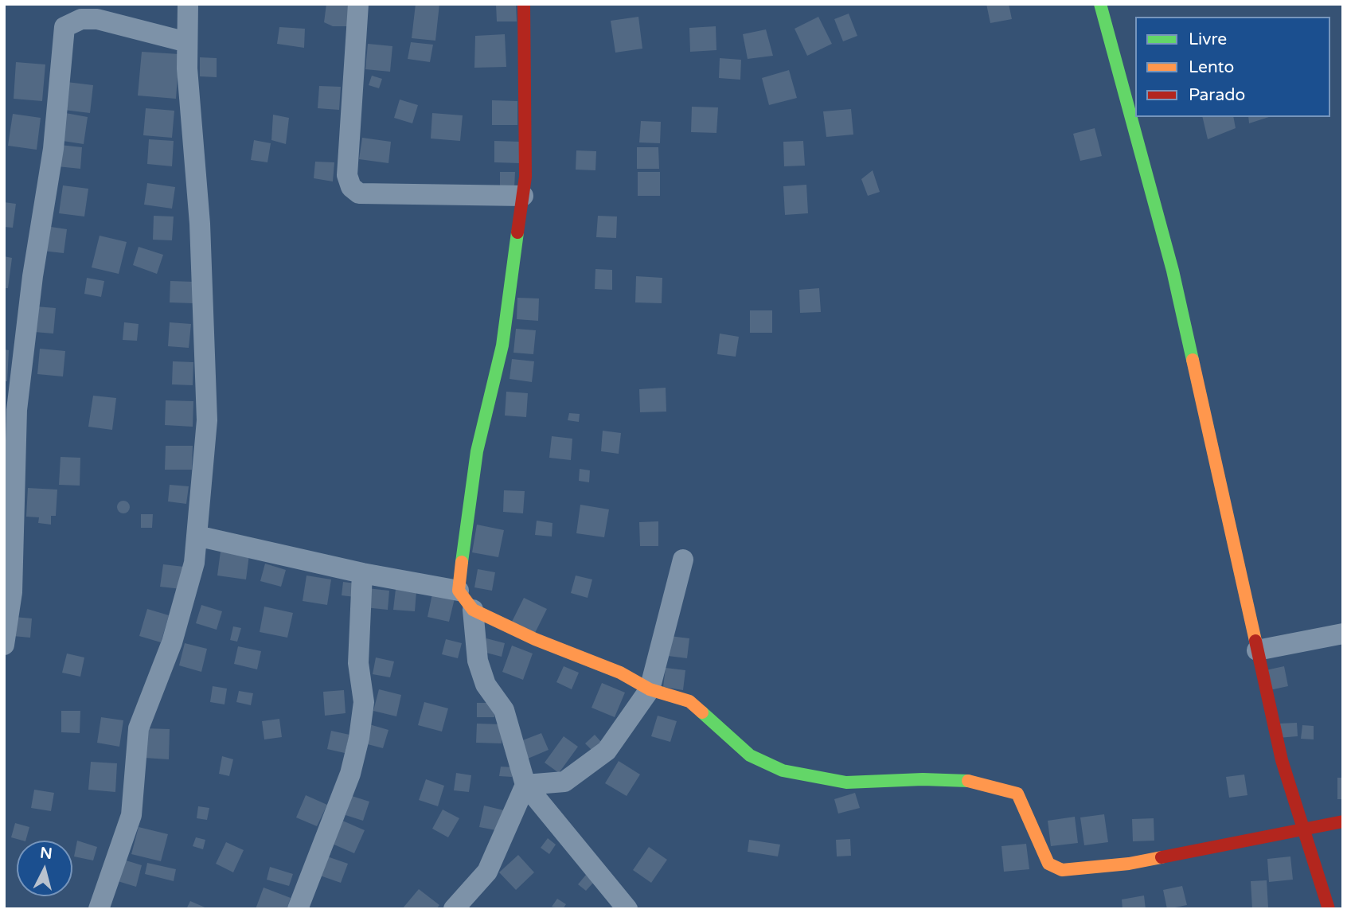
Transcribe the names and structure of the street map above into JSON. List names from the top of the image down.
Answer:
{
  "legend": ["Livre", "Lento", "Parado"],
  "north": "top"
}
